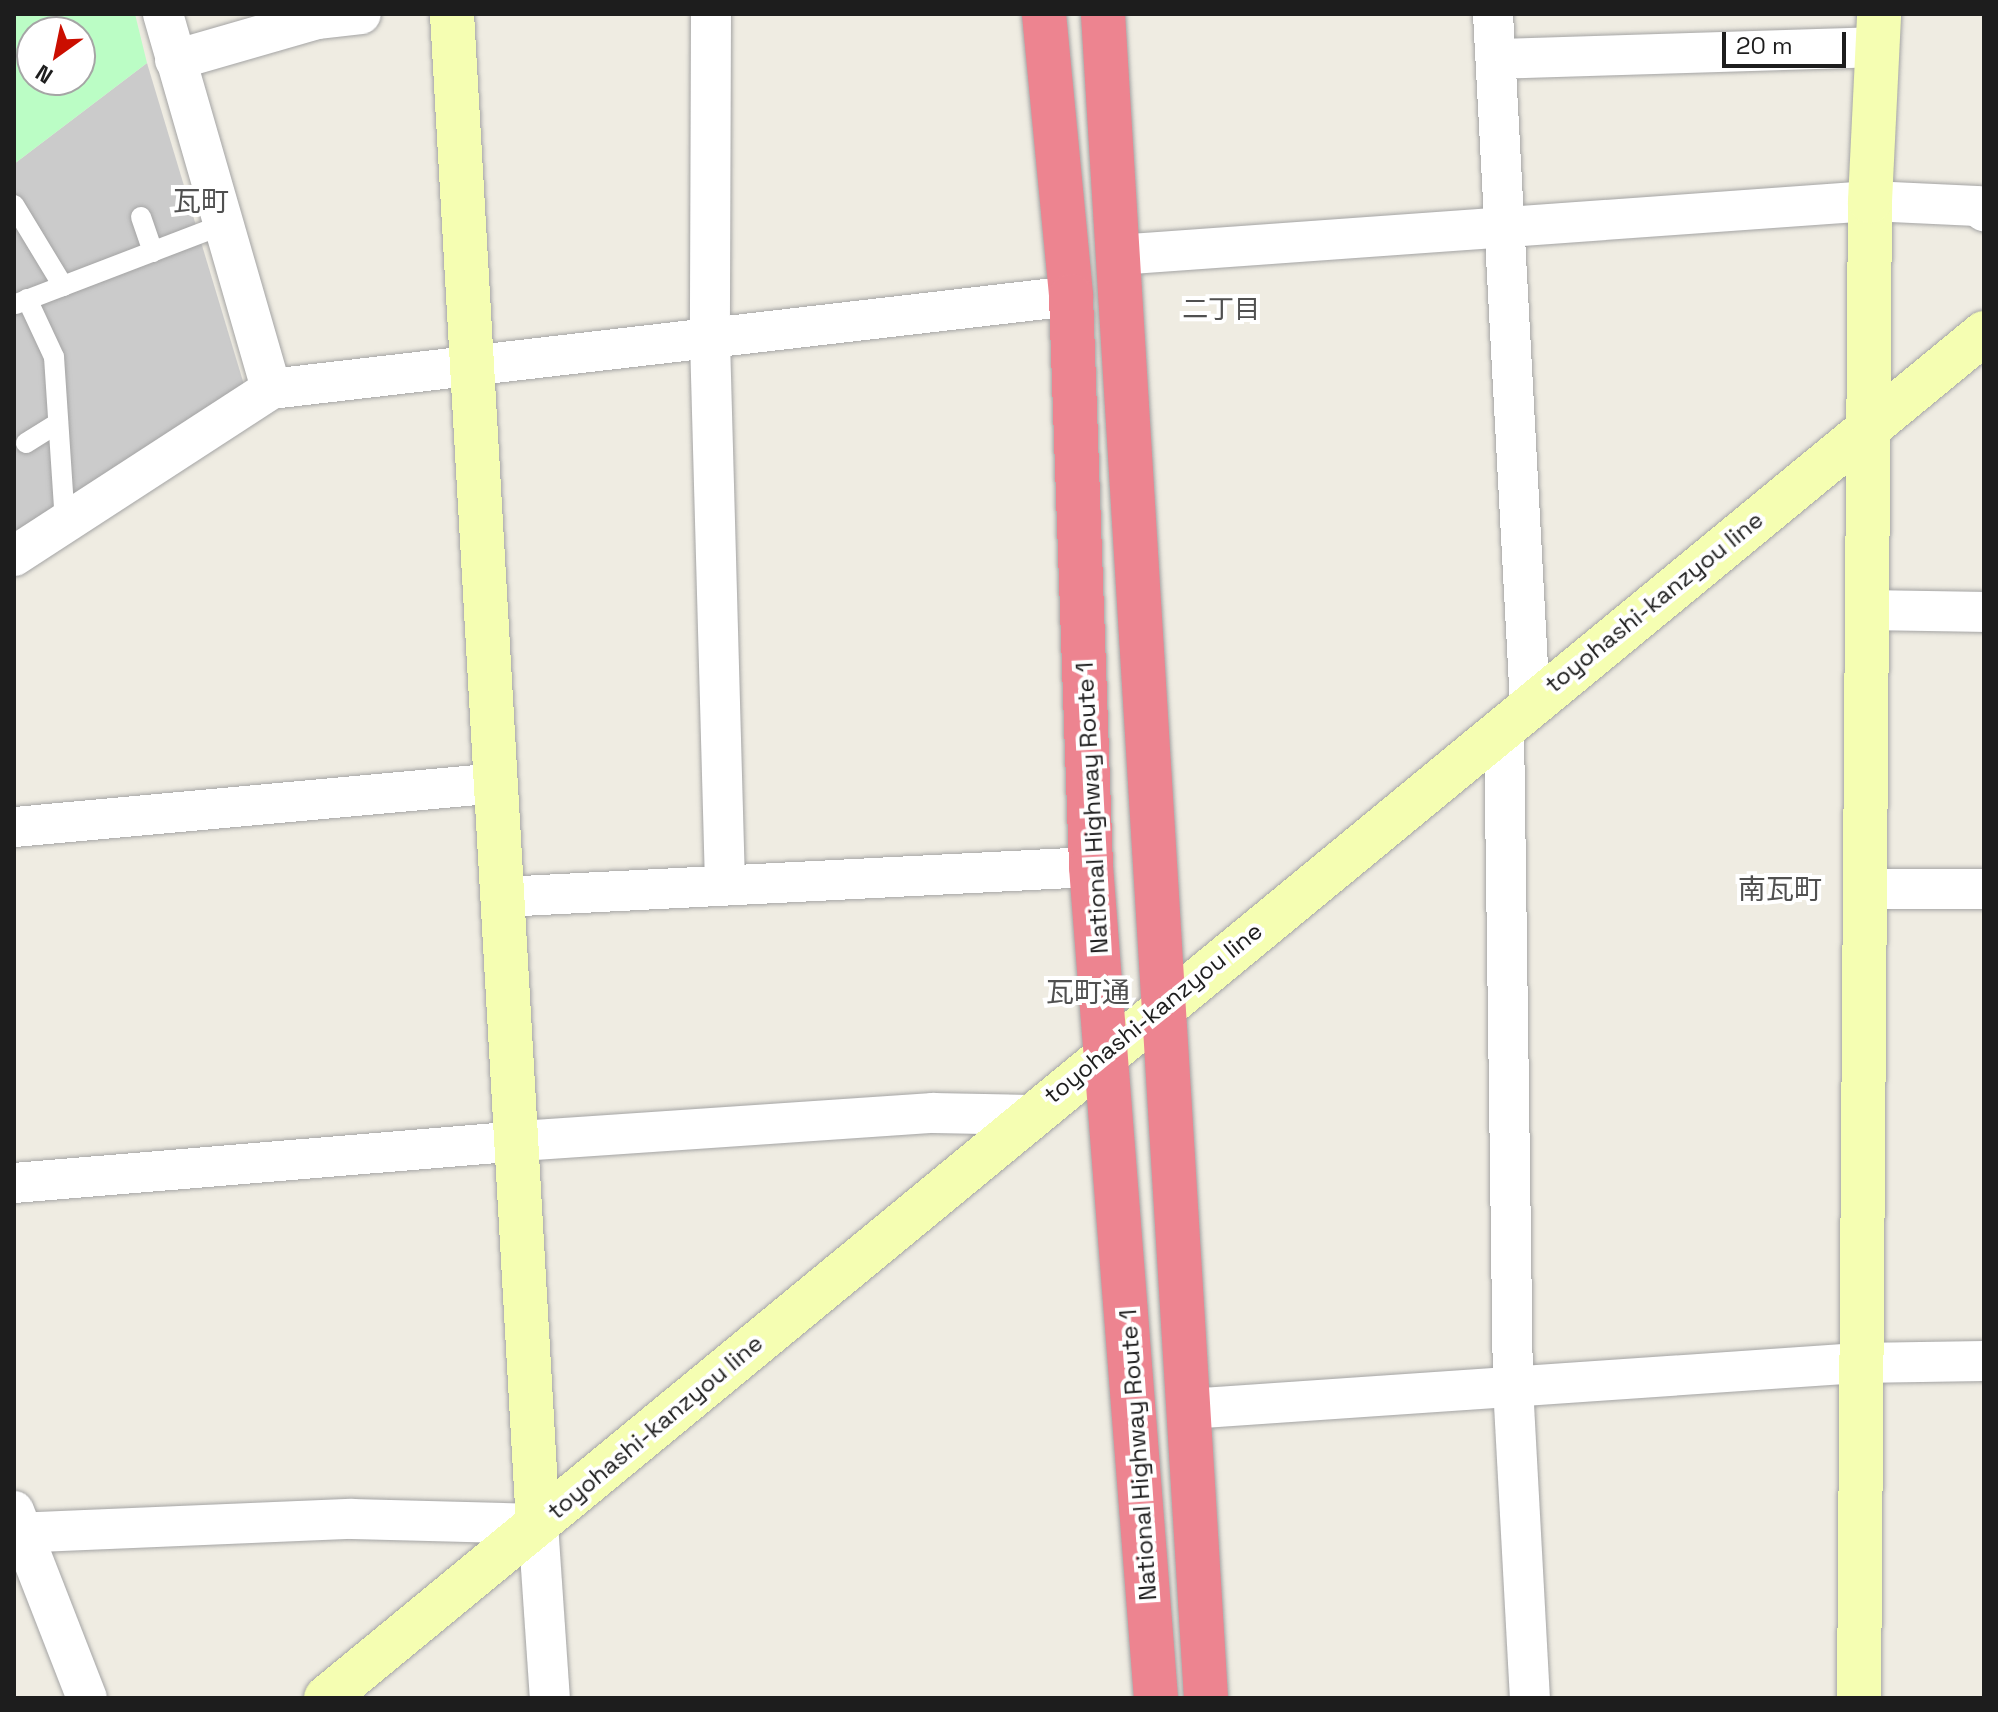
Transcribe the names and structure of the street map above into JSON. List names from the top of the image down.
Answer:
{
  "streets": {
    "highway": ["National Highway Route 1"],
    "street": ["toyohashi-kanzyou line"]
  },
  "crossings": [
    ["toyohashi-kanzyou line", "National Highway Route 1"]
  ],
  "districts": [
    "瓦町",
    "二丁目",
    "南瓦町",
    "瓦町通"
  ],
  "scale_bar": "20 m",
  "north": "bottom left"
}
